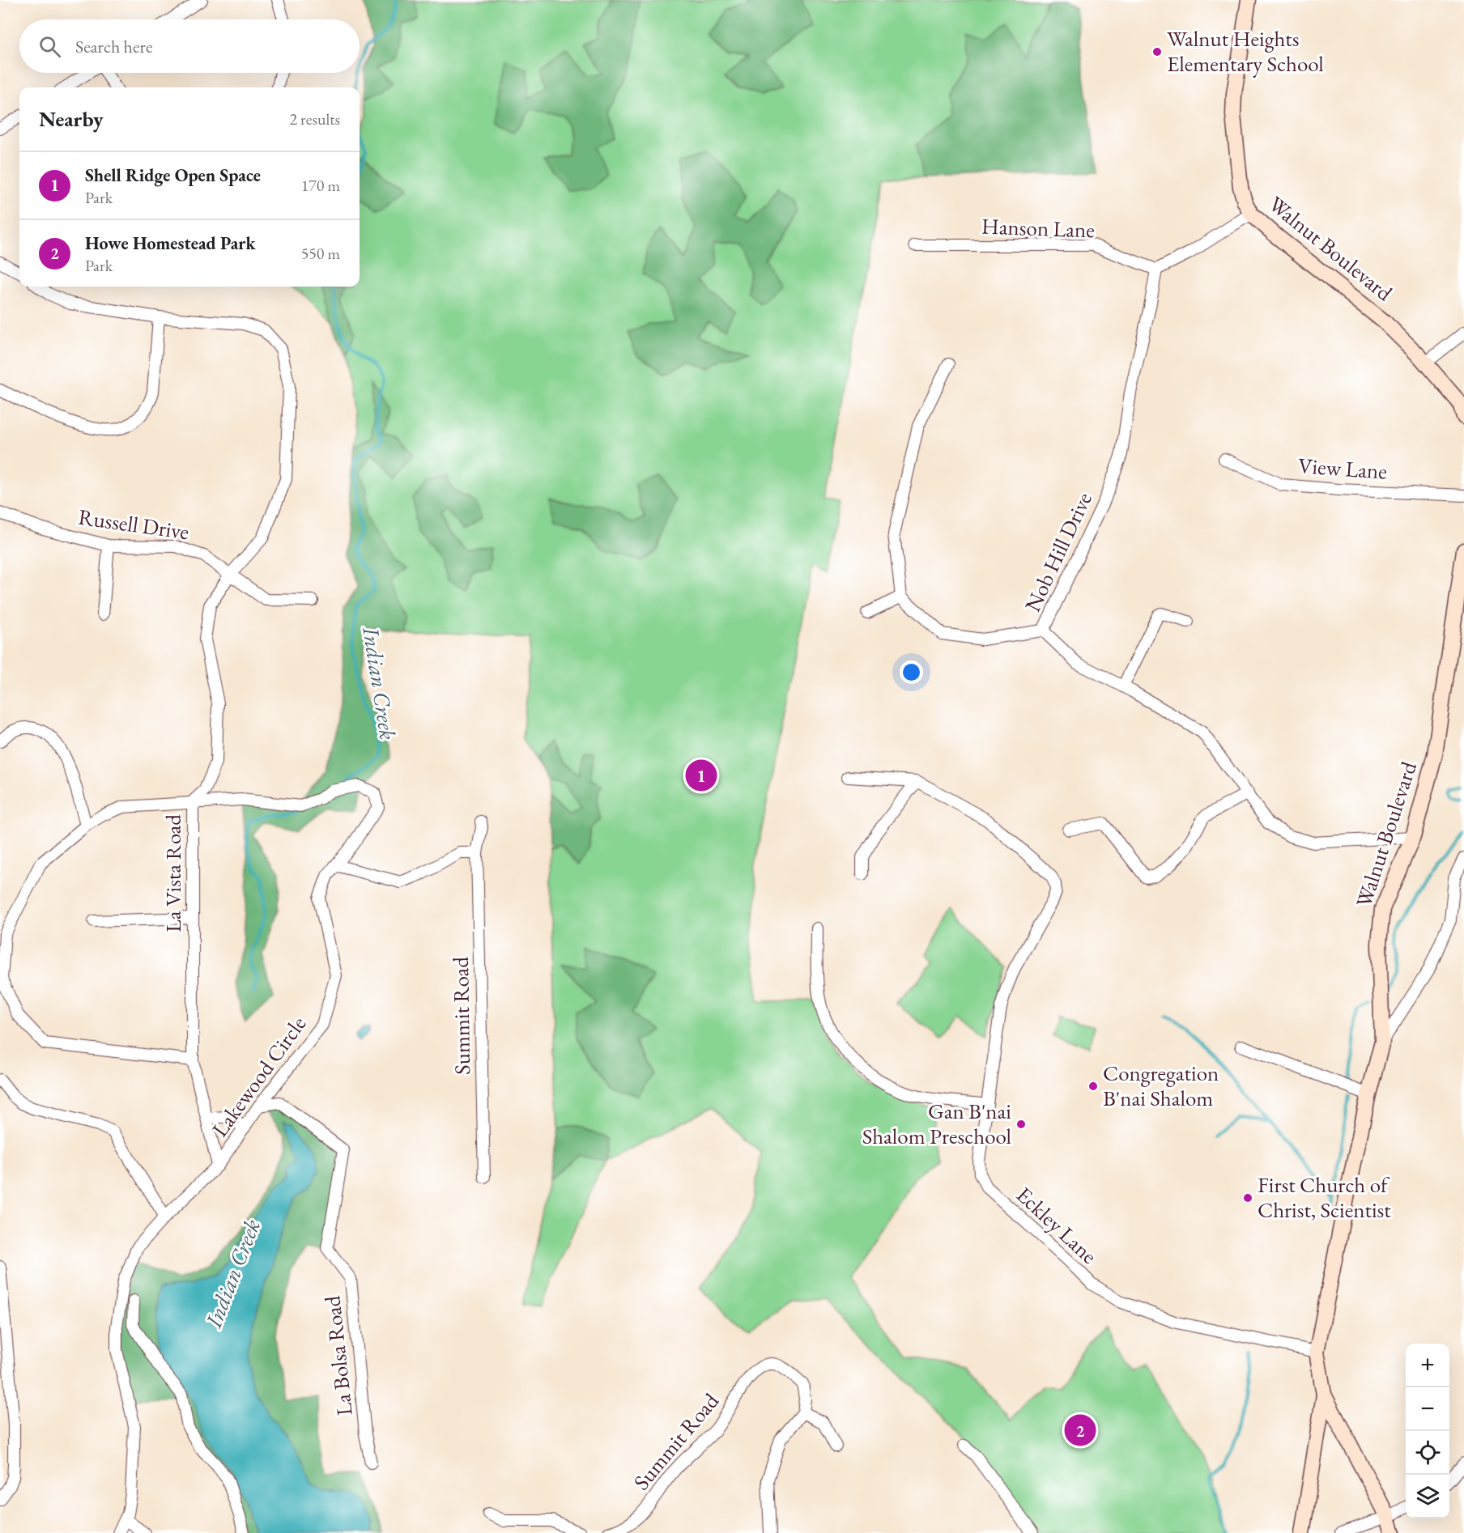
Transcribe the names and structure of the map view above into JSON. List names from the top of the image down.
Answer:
{
  "streets": {
    "street": [
      "Hanson Lane",
      "Walnut Boulevard",
      "View Lane",
      "Russell Drive",
      "Nob Hill Drive",
      "La Vista Road",
      "Summit Road",
      "Lakewood Circle",
      "Eckley Lane",
      "La Bolsa Road"
    ]
  },
  "crossings": [
    ["Hanson Lane", "Nob Hill Drive"],
    ["Walnut Boulevard", "Nob Hill Drive"],
    ["Walnut Boulevard", "Eckley Lane"],
    ["Russell Drive", "La Vista Road"],
    ["La Vista Road", "Lakewood Circle"],
    ["Lakewood Circle", "La Bolsa Road"]
  ],
  "water": ["Indian Creek"],
  "places": [
    "Walnut Heights Elementary School",
    "Congregation B'nai Shalom",
    "Gan B'nai Shalom Preschool",
    "First Church of Christ, Scientist"
  ],
  "page": {
    "search": "Search here",
    "heading": ["Nearby", "2 results"],
    "list": [
      {
        "mark": "1",
        "name": "Shell Ridge Open Space",
        "note": "Park",
        "value": "170 m"
      },
      {
        "mark": "2",
        "name": "Howe Homestead Park",
        "note": "Park",
        "value": "550 m"
      }
    ],
    "pins": ["1", "2"],
    "map_buttons": ["+", "−"]
  }
}
